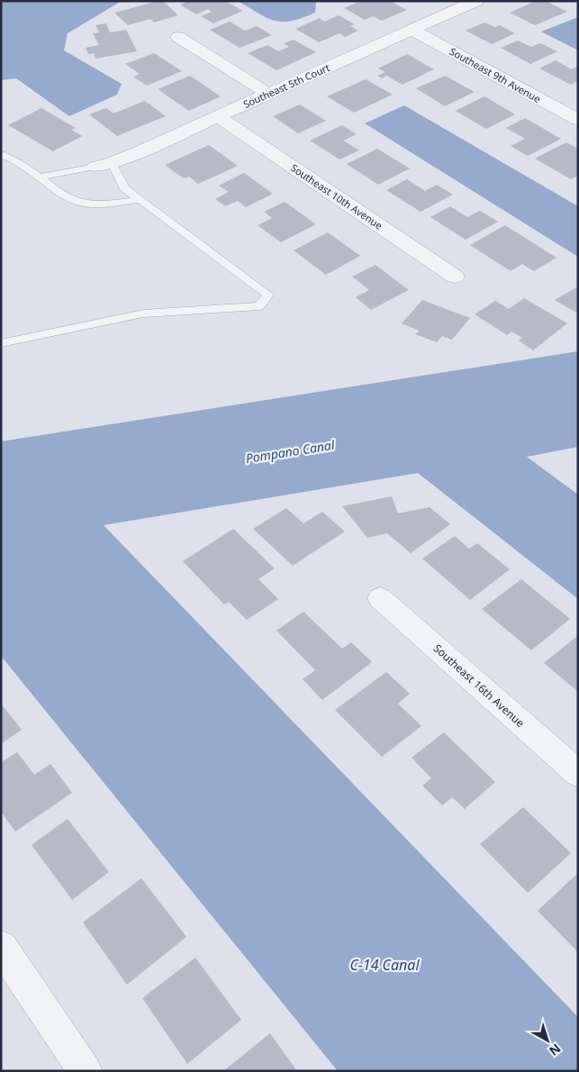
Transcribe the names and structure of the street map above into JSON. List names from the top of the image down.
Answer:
{
  "streets": {
    "street": [
      "Southeast 9th Avenue",
      "Southeast 5th Court",
      "Southeast 10th Avenue",
      "Southeast 16th Avenue"
    ]
  },
  "crossings": [
    ["Southeast 9th Avenue", "Southeast 5th Court"],
    ["Southeast 5th Court", "Southeast 10th Avenue"]
  ],
  "water": ["Pompano Canal", "C-14 Canal"],
  "north": "bottom right"
}
